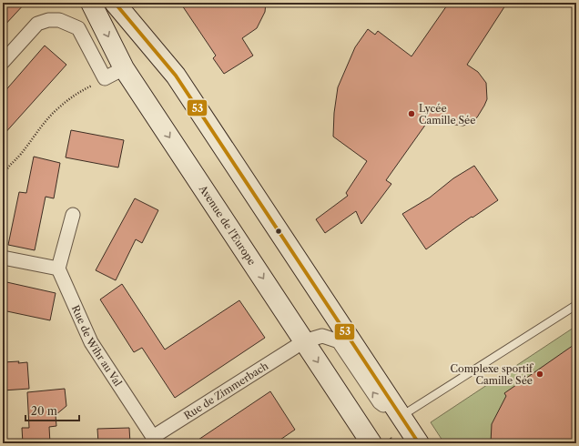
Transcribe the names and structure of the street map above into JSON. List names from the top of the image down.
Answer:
{
  "streets": {
    "main road": ["Avenue de l'Europe"],
    "street": ["Rue de Wihr au Val", "Rue de Zimmerbach"]
  },
  "crossings": [
    ["Avenue de l'Europe", "Rue de Zimmerbach"],
    ["Rue de Wihr au Val", "Rue de Zimmerbach"]
  ],
  "one_way": ["Rue de Zimmerbach"],
  "places": ["Lycée Camille Sée", "Complexe sportif Camille Sée"],
  "lines": ["transit line 53"],
  "scale_bar": "20 m"
}
